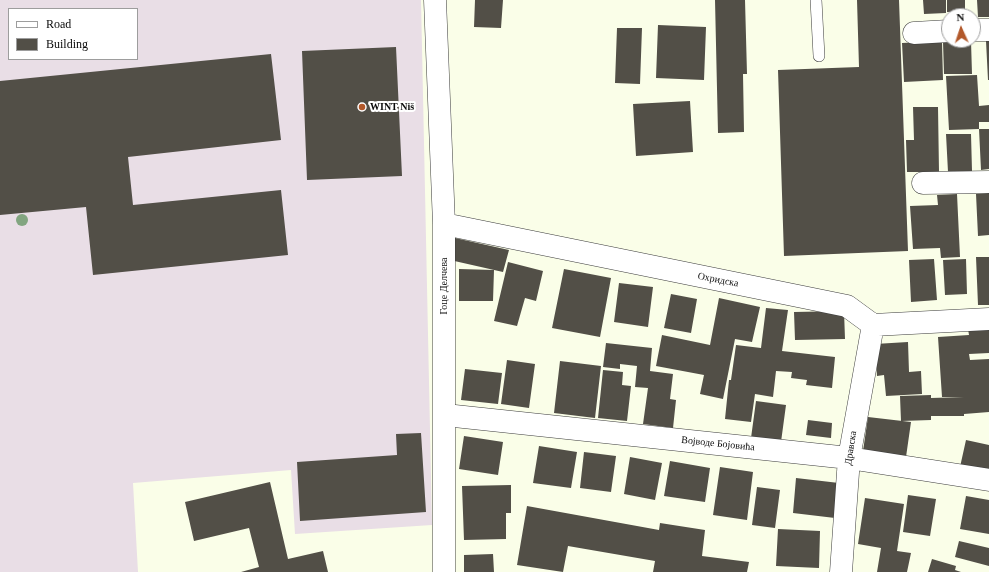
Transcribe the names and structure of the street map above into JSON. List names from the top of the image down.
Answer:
{
  "streets": {
    "street": [
      "Охридска",
      "Гоце Делчева",
      "Војводе Бојовића",
      "Дравска"
    ]
  },
  "crossings": [
    ["Охридска", "Гоце Делчева"],
    ["Охридска", "Дравска"],
    ["Гоце Делчева", "Војводе Бојовића"],
    ["Војводе Бојовића", "Дравска"]
  ],
  "places": ["WINT Niš"],
  "legend": ["Road", "Building"],
  "north": "top"
}
